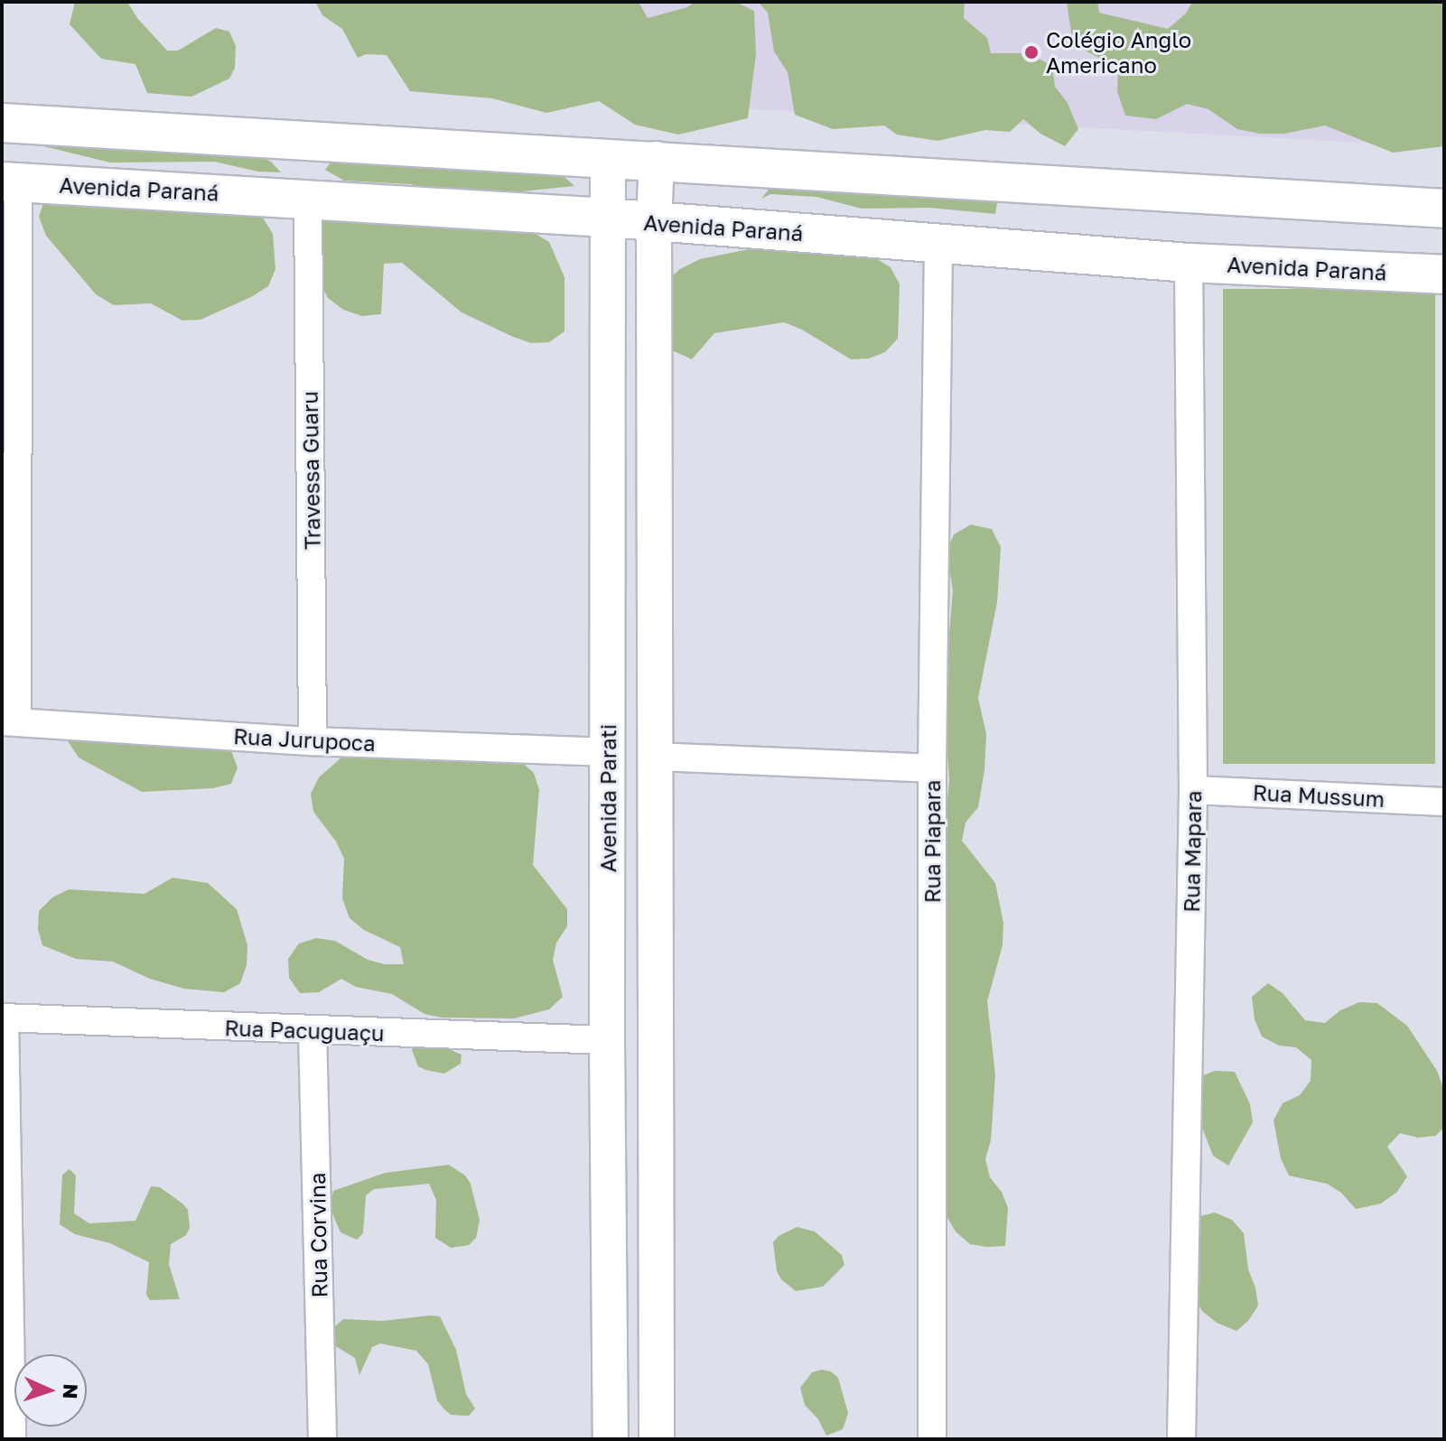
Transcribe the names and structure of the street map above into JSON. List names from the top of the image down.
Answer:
{
  "streets": {
    "main road": ["Avenida Paraná"],
    "street": [
      "Travessa Guaru",
      "Rua Jurupoca",
      "Rua Mussum",
      "Avenida Parati",
      "Rua Piapara",
      "Rua Mapara",
      "Rua Pacuguaçu",
      "Rua Corvina"
    ]
  },
  "crossings": [
    ["Avenida Paraná", "Travessa Guaru"],
    ["Avenida Paraná", "Avenida Parati"],
    ["Avenida Paraná", "Rua Piapara"],
    ["Avenida Paraná", "Rua Mapara"],
    ["Travessa Guaru", "Rua Jurupoca"],
    ["Rua Jurupoca", "Avenida Parati"],
    ["Rua Mussum", "Rua Mapara"],
    ["Avenida Parati", "Rua Pacuguaçu"],
    ["Rua Pacuguaçu", "Rua Corvina"]
  ],
  "places": ["Colégio Anglo Americano"],
  "north": "right"
}
